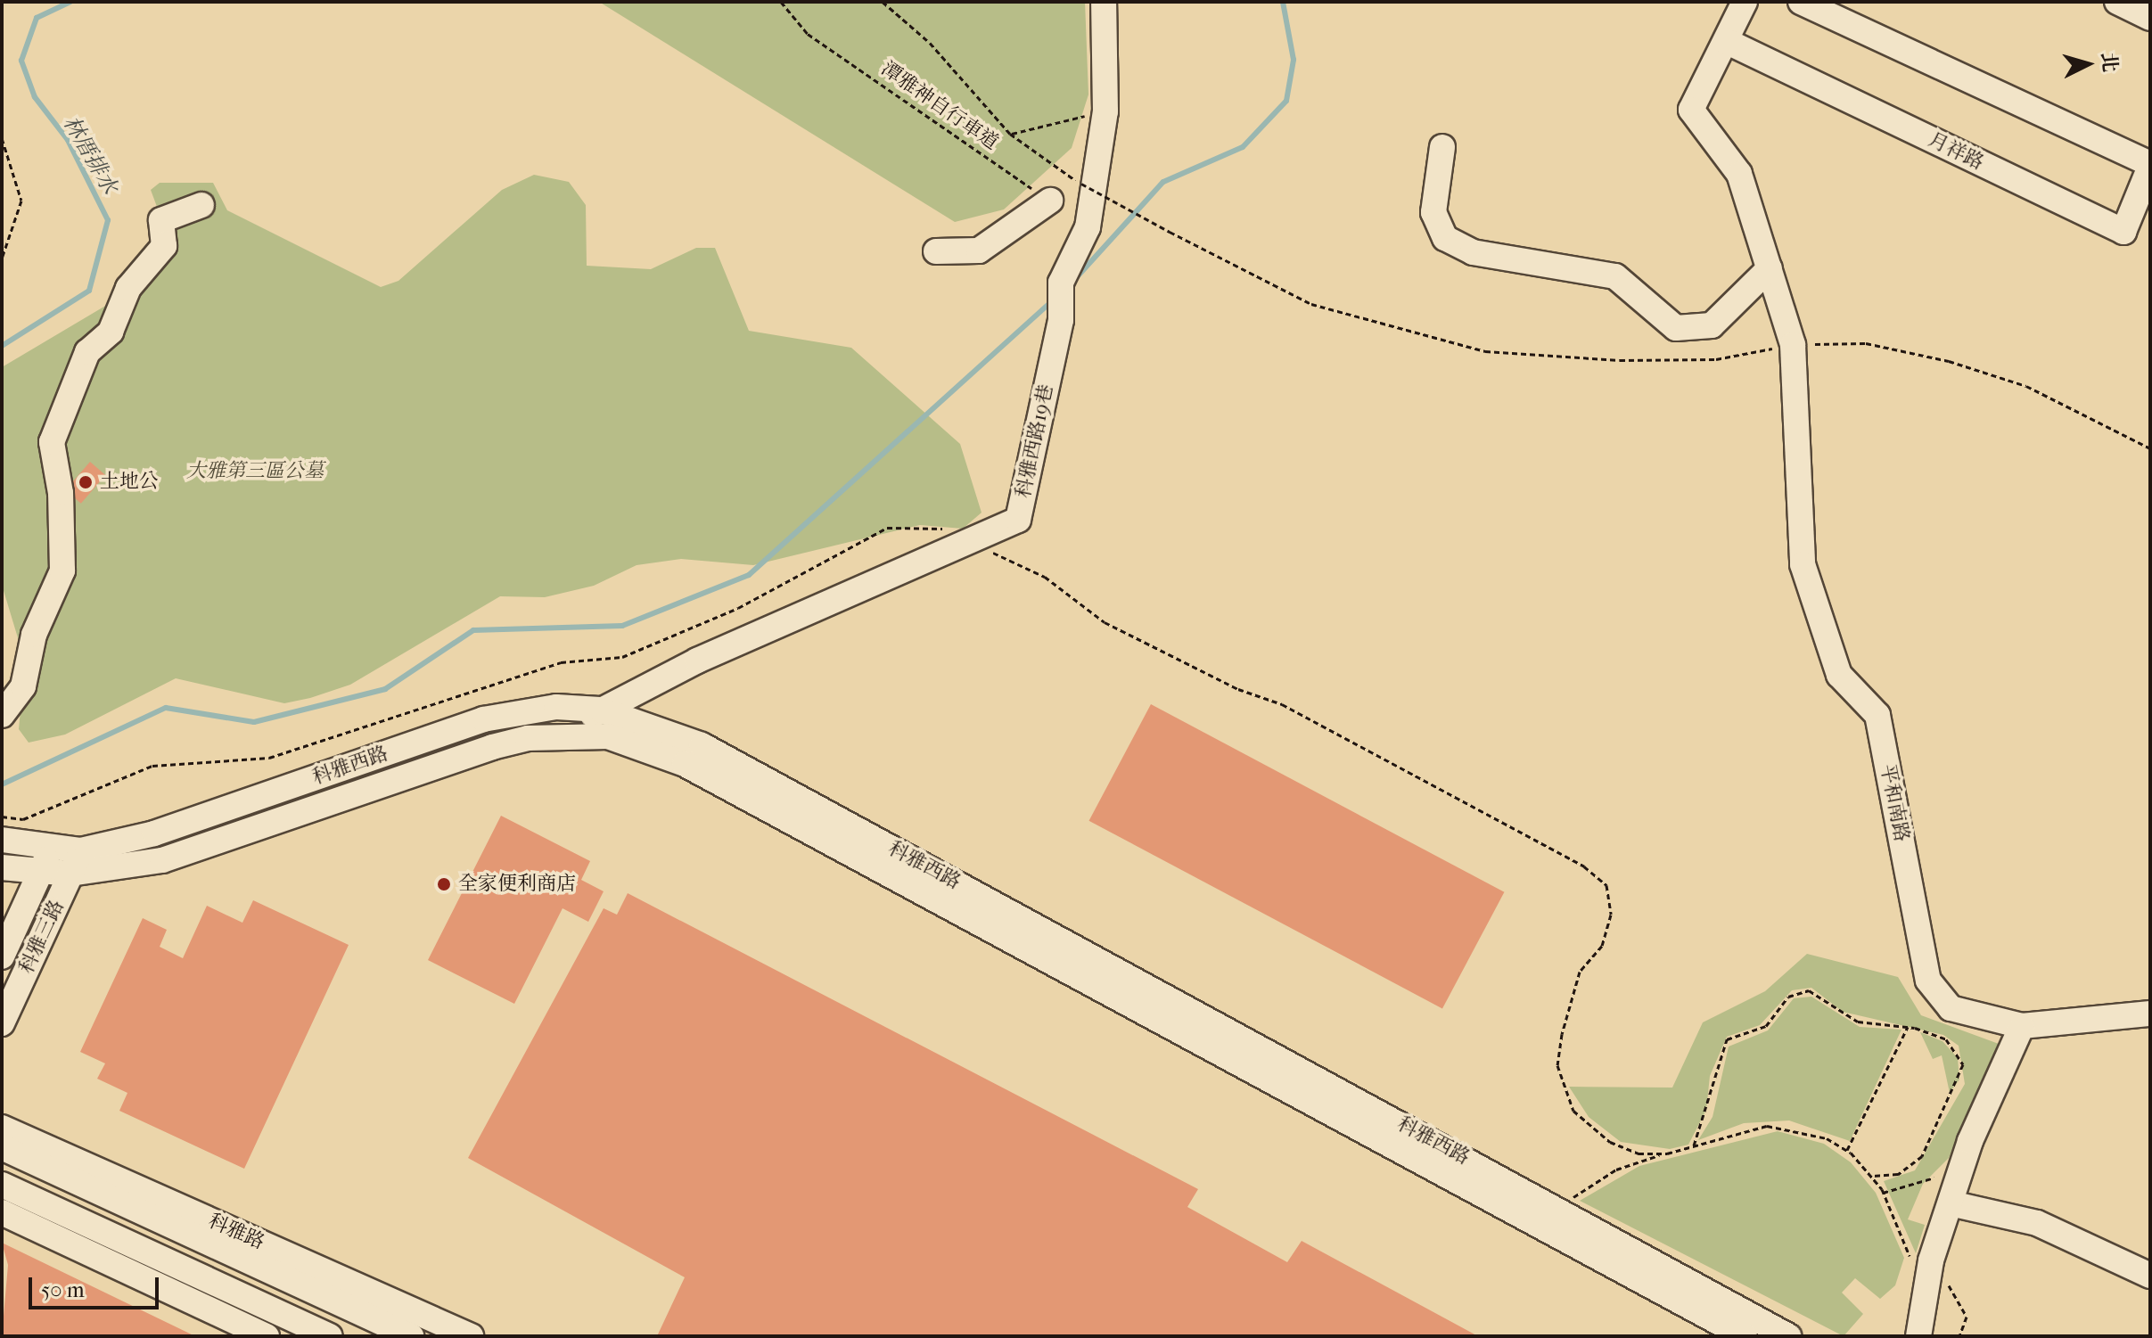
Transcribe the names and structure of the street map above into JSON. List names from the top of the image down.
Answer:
{
  "streets": {
    "street": [
      "月祥路",
      "科雅西路19巷",
      "科雅西路",
      "平和南路",
      "科雅三路",
      "科雅路"
    ],
    "path": ["潭雅神自行車道"]
  },
  "crossings": [
    ["潭雅神自行車道", "科雅西路19巷"],
    ["月祥路", "平和南路"],
    ["科雅西路19巷", "科雅西路"],
    ["科雅西路", "科雅三路"]
  ],
  "water": ["林厝排水"],
  "parks": ["大雅第三區公墓"],
  "places": ["土地公", "全家便利商店"],
  "scale_bar": "50 m",
  "north": "right"
}
